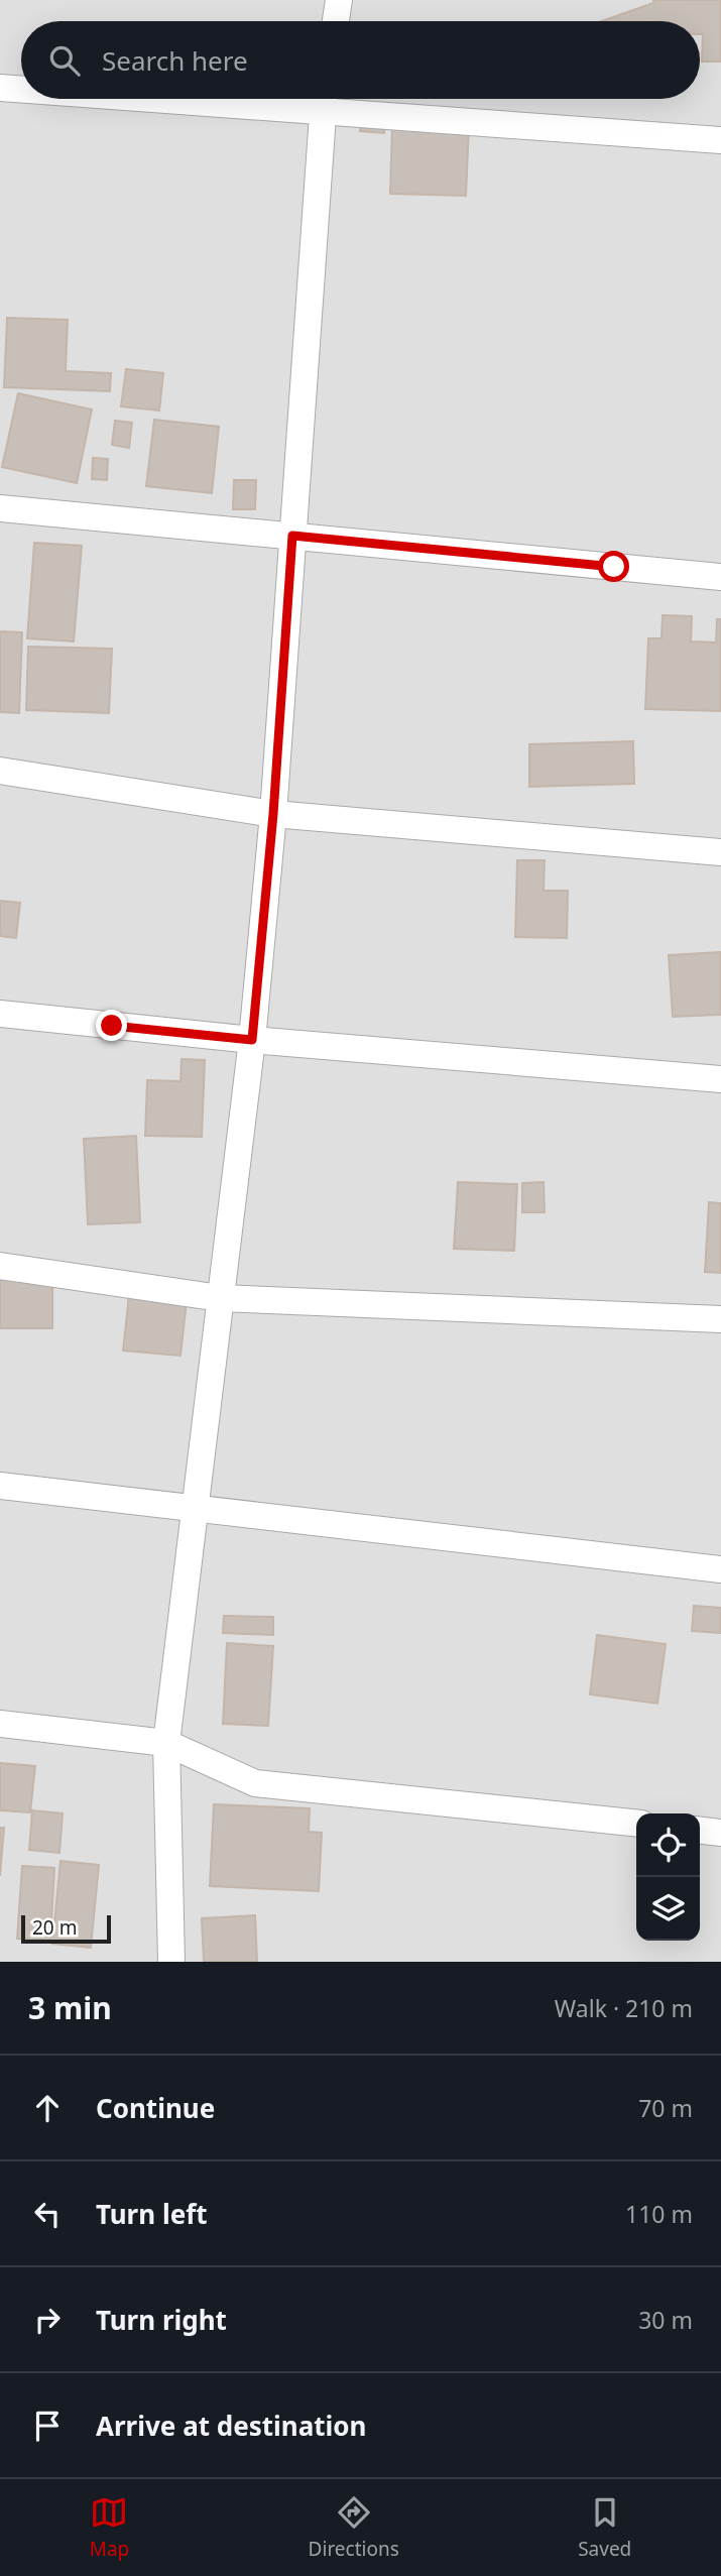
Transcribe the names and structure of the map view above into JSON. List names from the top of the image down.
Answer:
{
  "scale_bar": "20 m",
  "page": {
    "search": "Search here",
    "scale": "20 m",
    "heading": ["3 min", "Walk · 210 m"],
    "list": [
      ["Continue", "70 m"],
      ["Turn left", "110 m"],
      ["Turn right", "30 m"],
      "Arrive at destination"
    ],
    "nav": ["Map", "Directions", "Saved"]
  }
}
